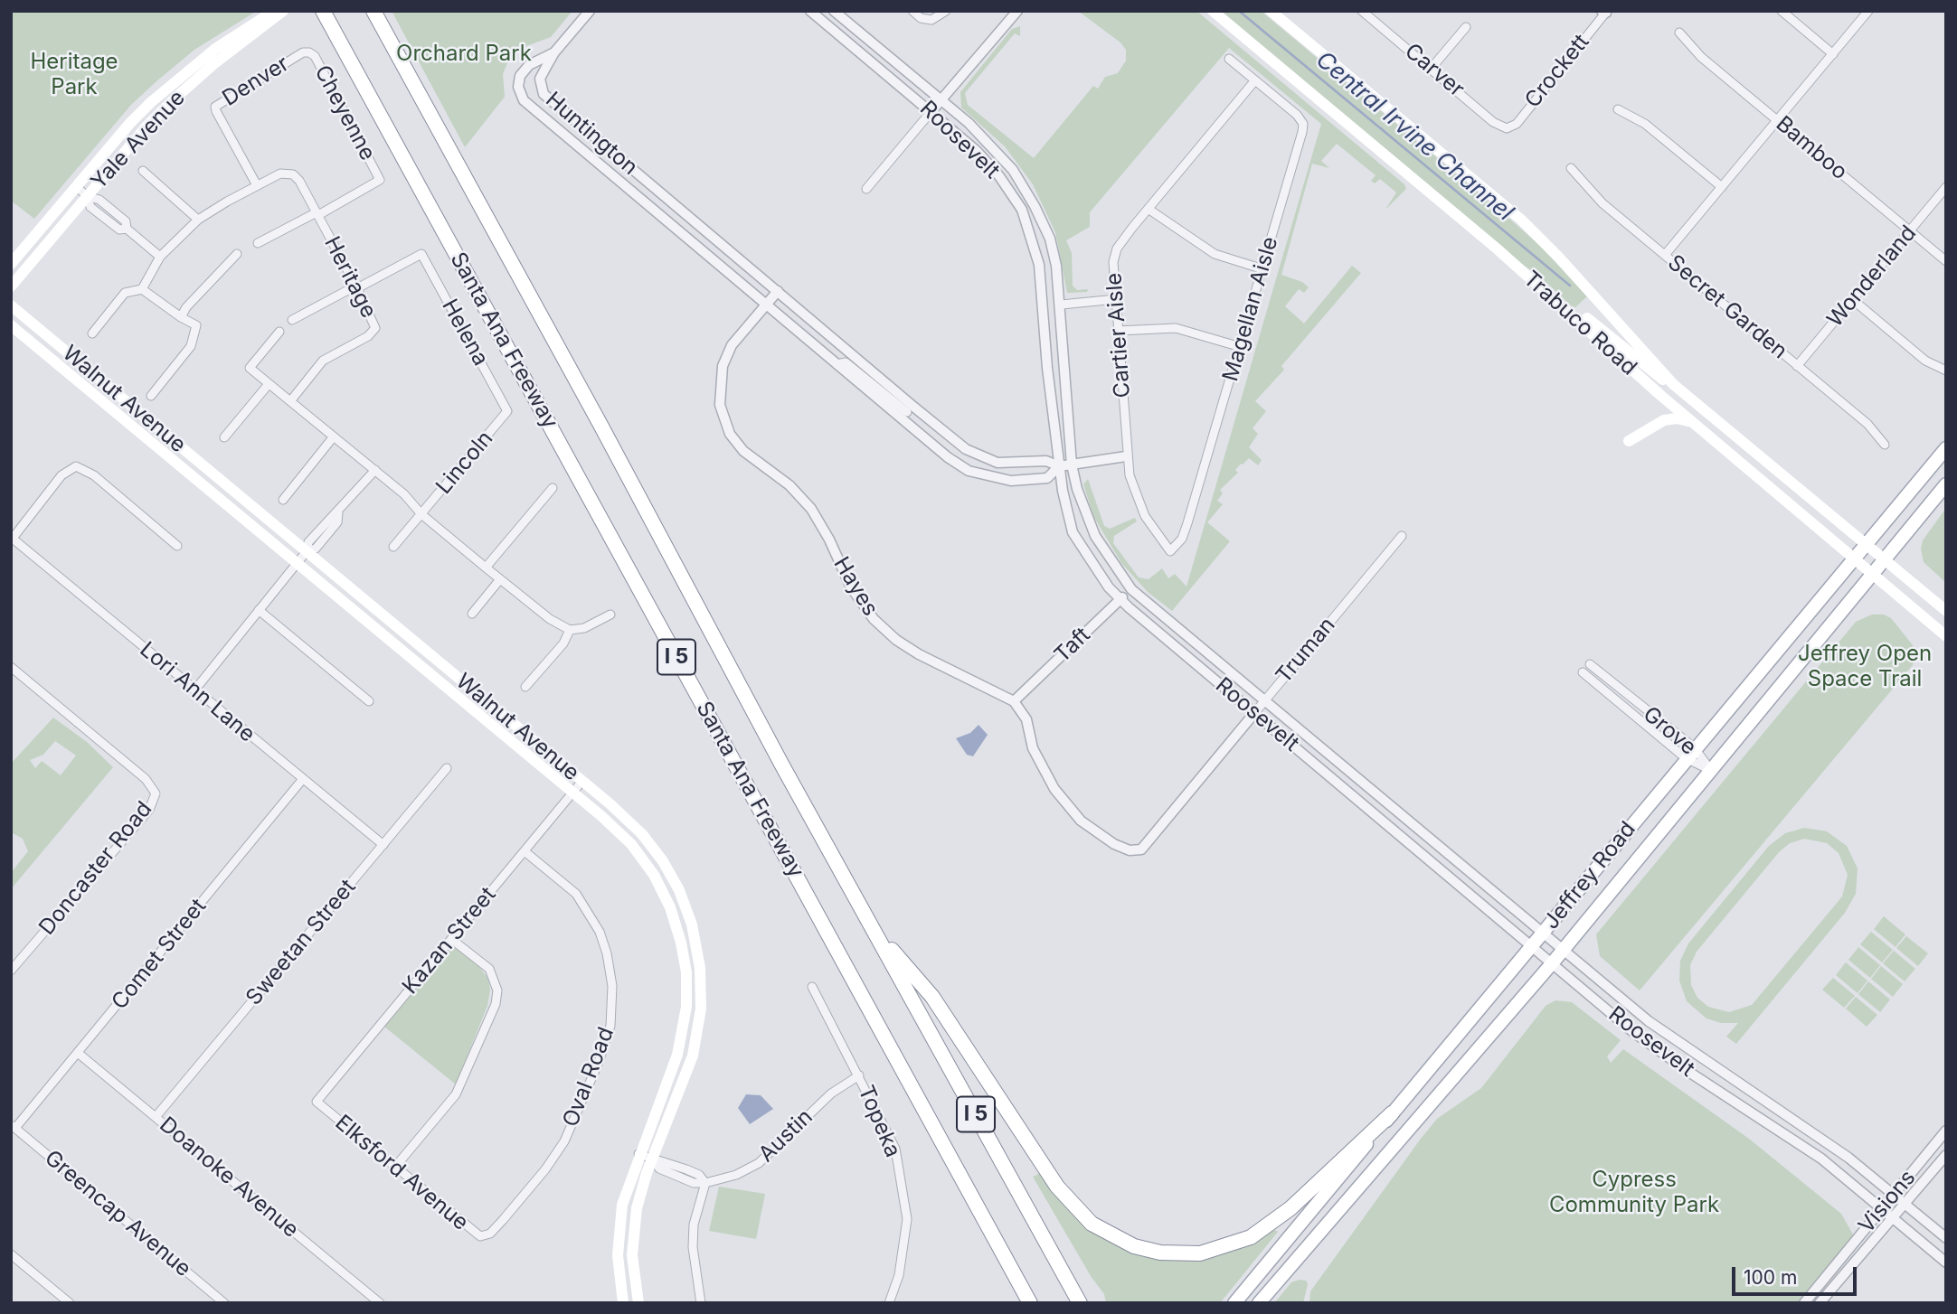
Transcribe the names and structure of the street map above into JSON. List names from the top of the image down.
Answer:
{
  "streets": {
    "highway": ["Santa Ana Freeway", "I 5"],
    "main road": [
      "Yale Avenue",
      "Trabuco Road",
      "Walnut Avenue",
      "Jeffrey Road"
    ],
    "street": [
      "Carver",
      "Crockett",
      "Denver",
      "Cheyenne",
      "Huntington",
      "Roosevelt",
      "Bamboo",
      "Wonderland",
      "Heritage",
      "Secret Garden",
      "Magellan Aisle",
      "Helena",
      "Cartier Aisle",
      "Lincoln",
      "Hayes",
      "Taft",
      "Truman",
      "Lori Ann Lane",
      "Grove",
      "Doncaster Road",
      "Kazan Street",
      "Sweetan Street",
      "Comet Street",
      "Oval Road",
      "Topeka",
      "Austin",
      "Elksford Avenue",
      "Doanoke Avenue",
      "Visions",
      "Greencap Avenue"
    ]
  },
  "crossings": [
    ["Carver", "Crockett"],
    ["Denver", "Cheyenne"],
    ["Denver", "Heritage"],
    ["Cheyenne", "Heritage"],
    ["Huntington", "Roosevelt"],
    ["Huntington", "Cartier Aisle"],
    ["Huntington", "Hayes"],
    ["Roosevelt", "Taft"],
    ["Roosevelt", "Truman"],
    ["Roosevelt", "Jeffrey Road"],
    ["Roosevelt", "Visions"],
    ["Bamboo", "Wonderland"],
    ["Wonderland", "Secret Garden"],
    ["Heritage", "Helena"],
    ["Magellan Aisle", "Cartier Aisle"],
    ["Trabuco Road", "Jeffrey Road"],
    ["Helena", "Lincoln"],
    ["Walnut Avenue", "Kazan Street"],
    ["Hayes", "Taft"],
    ["Hayes", "Truman"],
    ["Taft", "Truman"],
    ["Lori Ann Lane", "Sweetan Street"],
    ["Lori Ann Lane", "Comet Street"],
    ["Grove", "Jeffrey Road"],
    ["Kazan Street", "Oval Road"],
    ["Kazan Street", "Elksford Avenue"],
    ["Sweetan Street", "Doanoke Avenue"],
    ["Comet Street", "Doanoke Avenue"],
    ["Comet Street", "Greencap Avenue"],
    ["Oval Road", "Elksford Avenue"],
    ["Topeka", "Austin"]
  ],
  "water": ["Central Irvine Channel"],
  "parks": [
    "Orchard Park",
    "Heritage Park",
    "Jeffrey Open Space Trail",
    "Cypress Community Park"
  ],
  "scale_bar": "100 m"
}
